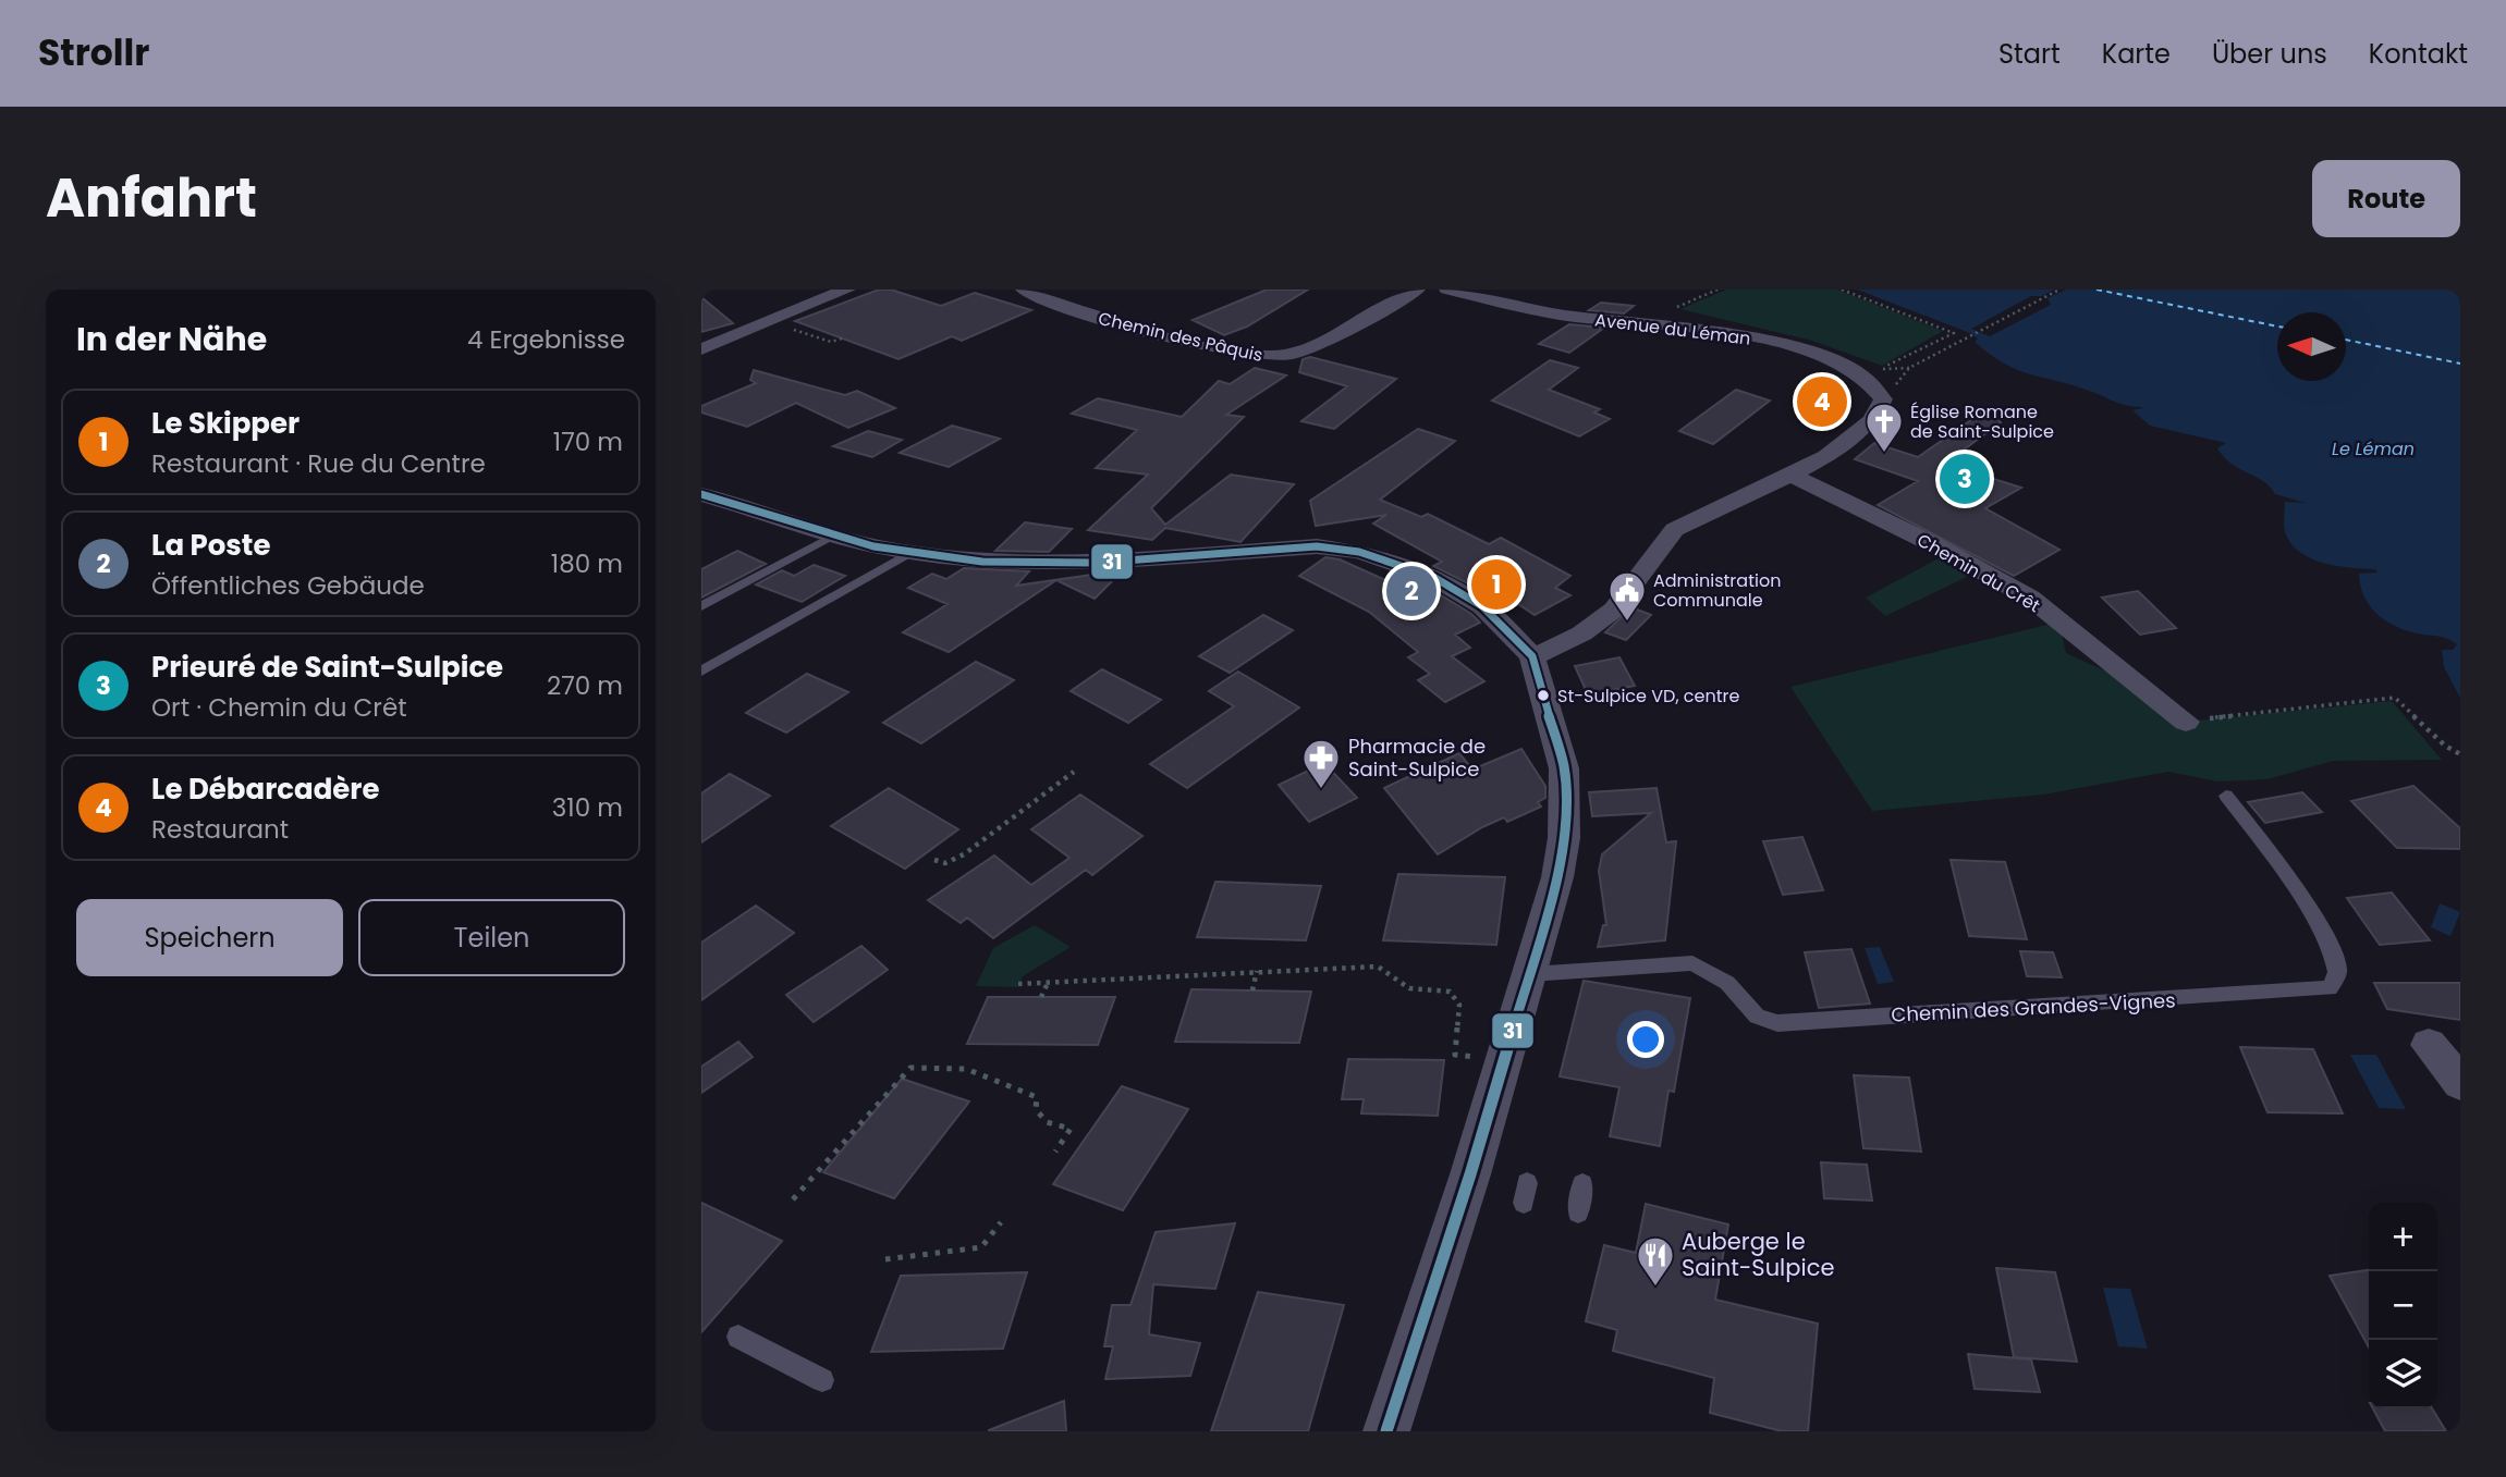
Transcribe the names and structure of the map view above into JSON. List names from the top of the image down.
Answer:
{
  "streets": {
    "street": ["Avenue du Léman", "Chemin des Pâquis", "Chemin du Crêt"],
    "lane": ["Chemin des Grandes-Vignes"]
  },
  "water": ["Le Léman"],
  "places": {
    "church": ["Église Romane de Saint-Sulpice"],
    "public building": ["Administration Communale"],
    "other": ["St-Sulpice VD, centre"],
    "pharmacy": ["Pharmacie de Saint-Sulpice"],
    "restaurant": ["Auberge le Saint-Sulpice"]
  },
  "lines": ["transit line 31"],
  "north": "left",
  "page": {
    "header": "Strollr",
    "nav": [
      "Start",
      "Karte",
      "Über uns",
      "Kontakt"
    ],
    "title": "Anfahrt",
    "buttons": [
      "Route",
      ["Speichern", "Teilen"]
    ],
    "heading": ["In der Nähe", "4 Ergebnisse"],
    "pins": [
      "4",
      "3",
      "1",
      "2"
    ],
    "list": [
      {
        "mark": "1",
        "name": "Le Skipper",
        "note": "Restaurant · Rue du Centre",
        "value": "170 m"
      },
      {
        "mark": "2",
        "name": "La Poste",
        "note": "Öffentliches Gebäude",
        "value": "180 m"
      },
      {
        "mark": "3",
        "name": "Prieuré de Saint-Sulpice",
        "note": "Ort · Chemin du Crêt",
        "value": "270 m"
      },
      {
        "mark": "4",
        "name": "Le Débarcadère",
        "note": "Restaurant",
        "value": "310 m"
      }
    ],
    "map_buttons": ["+", "−"]
  }
}
